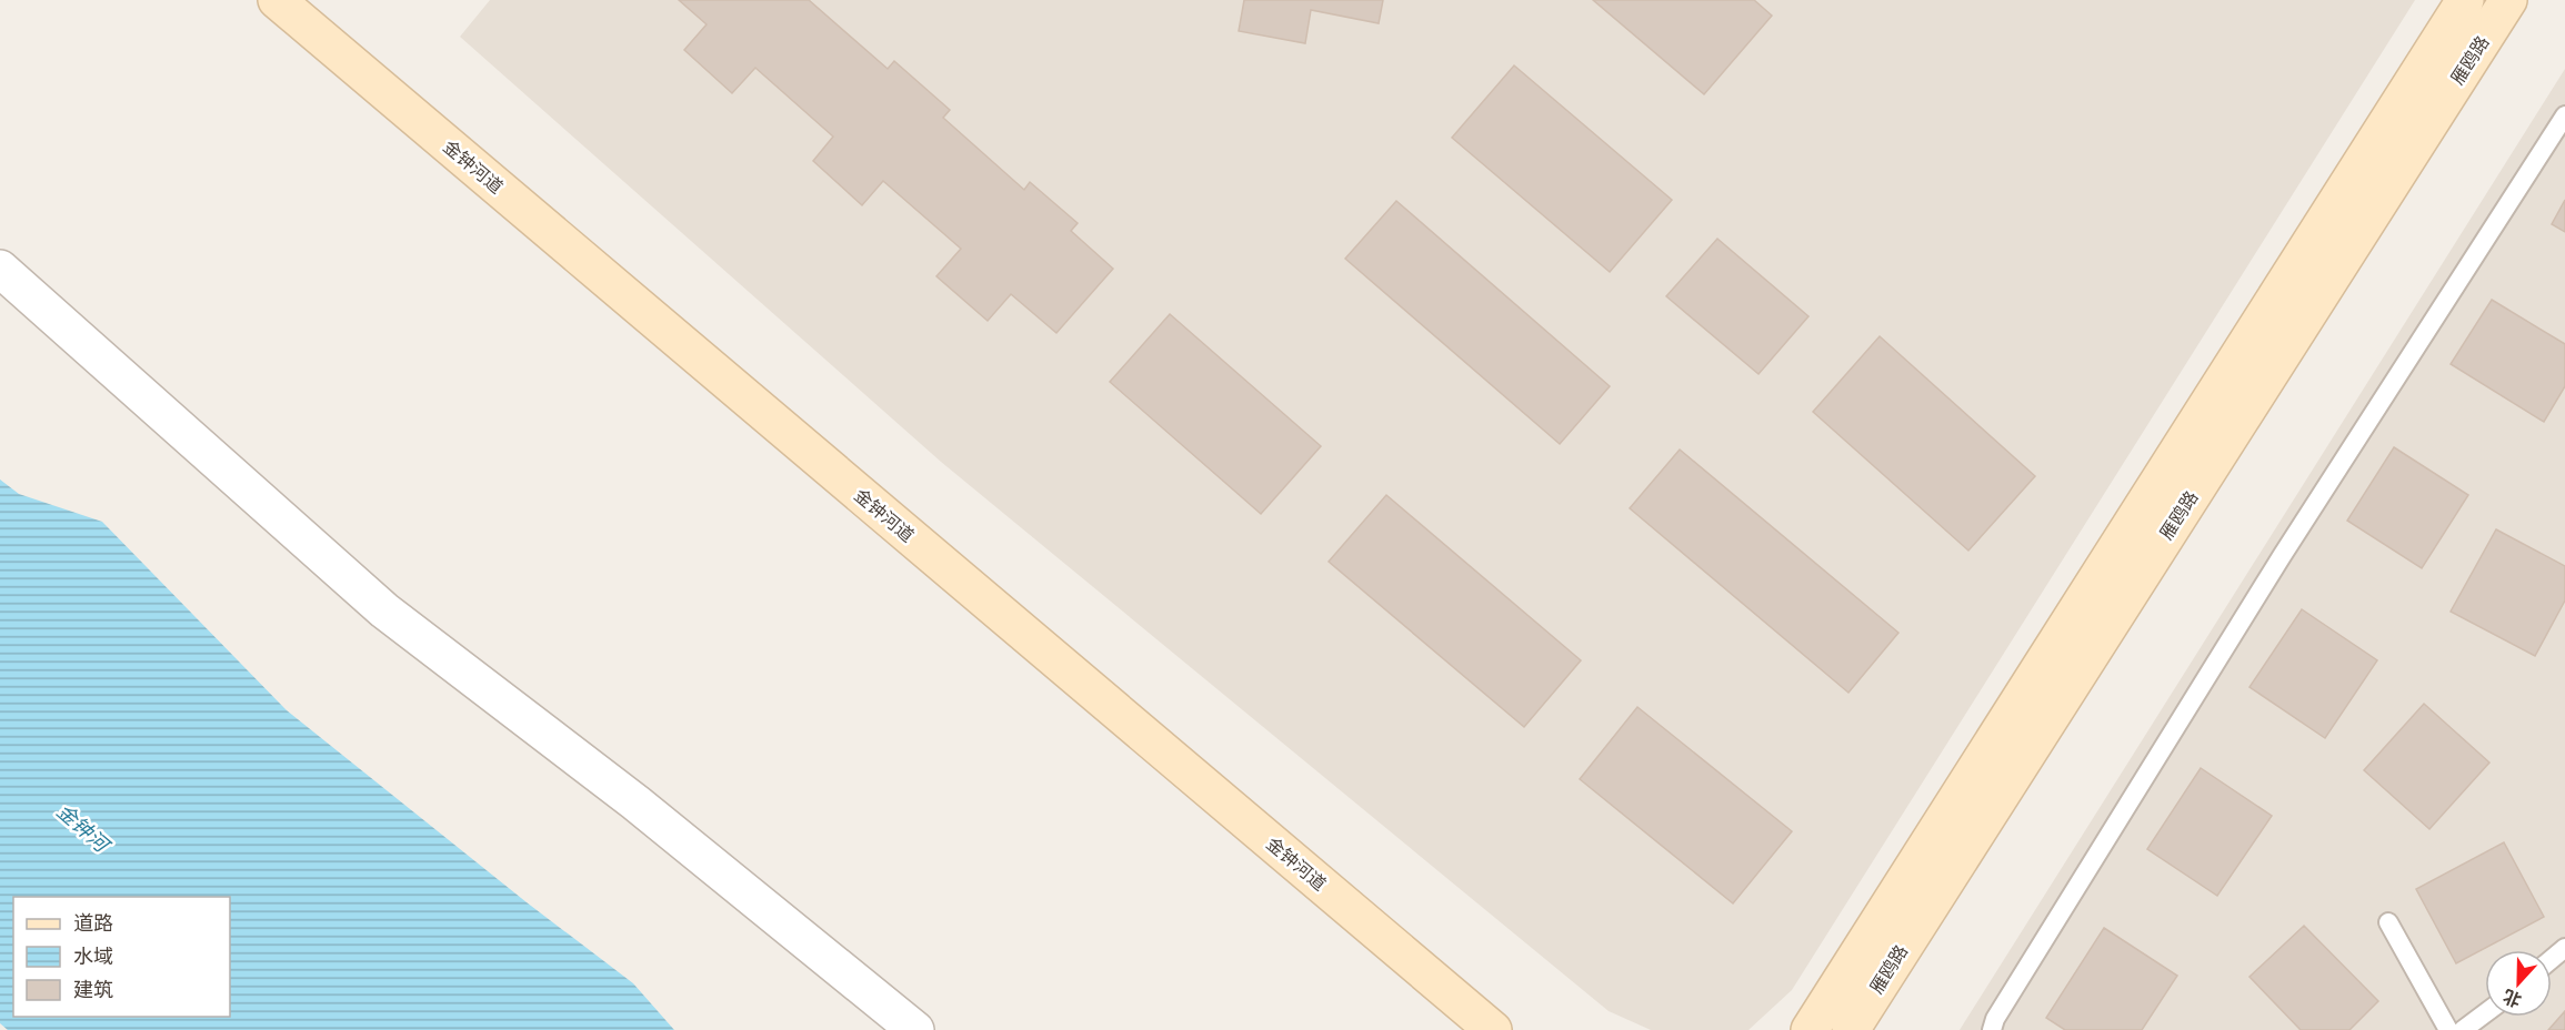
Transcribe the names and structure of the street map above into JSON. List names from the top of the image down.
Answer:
{
  "streets": {
    "street": ["雁鸥路", "金钟河道"]
  },
  "water": ["金钟河"],
  "legend": ["道路", "水域", "建筑"],
  "north": "bottom"
}
